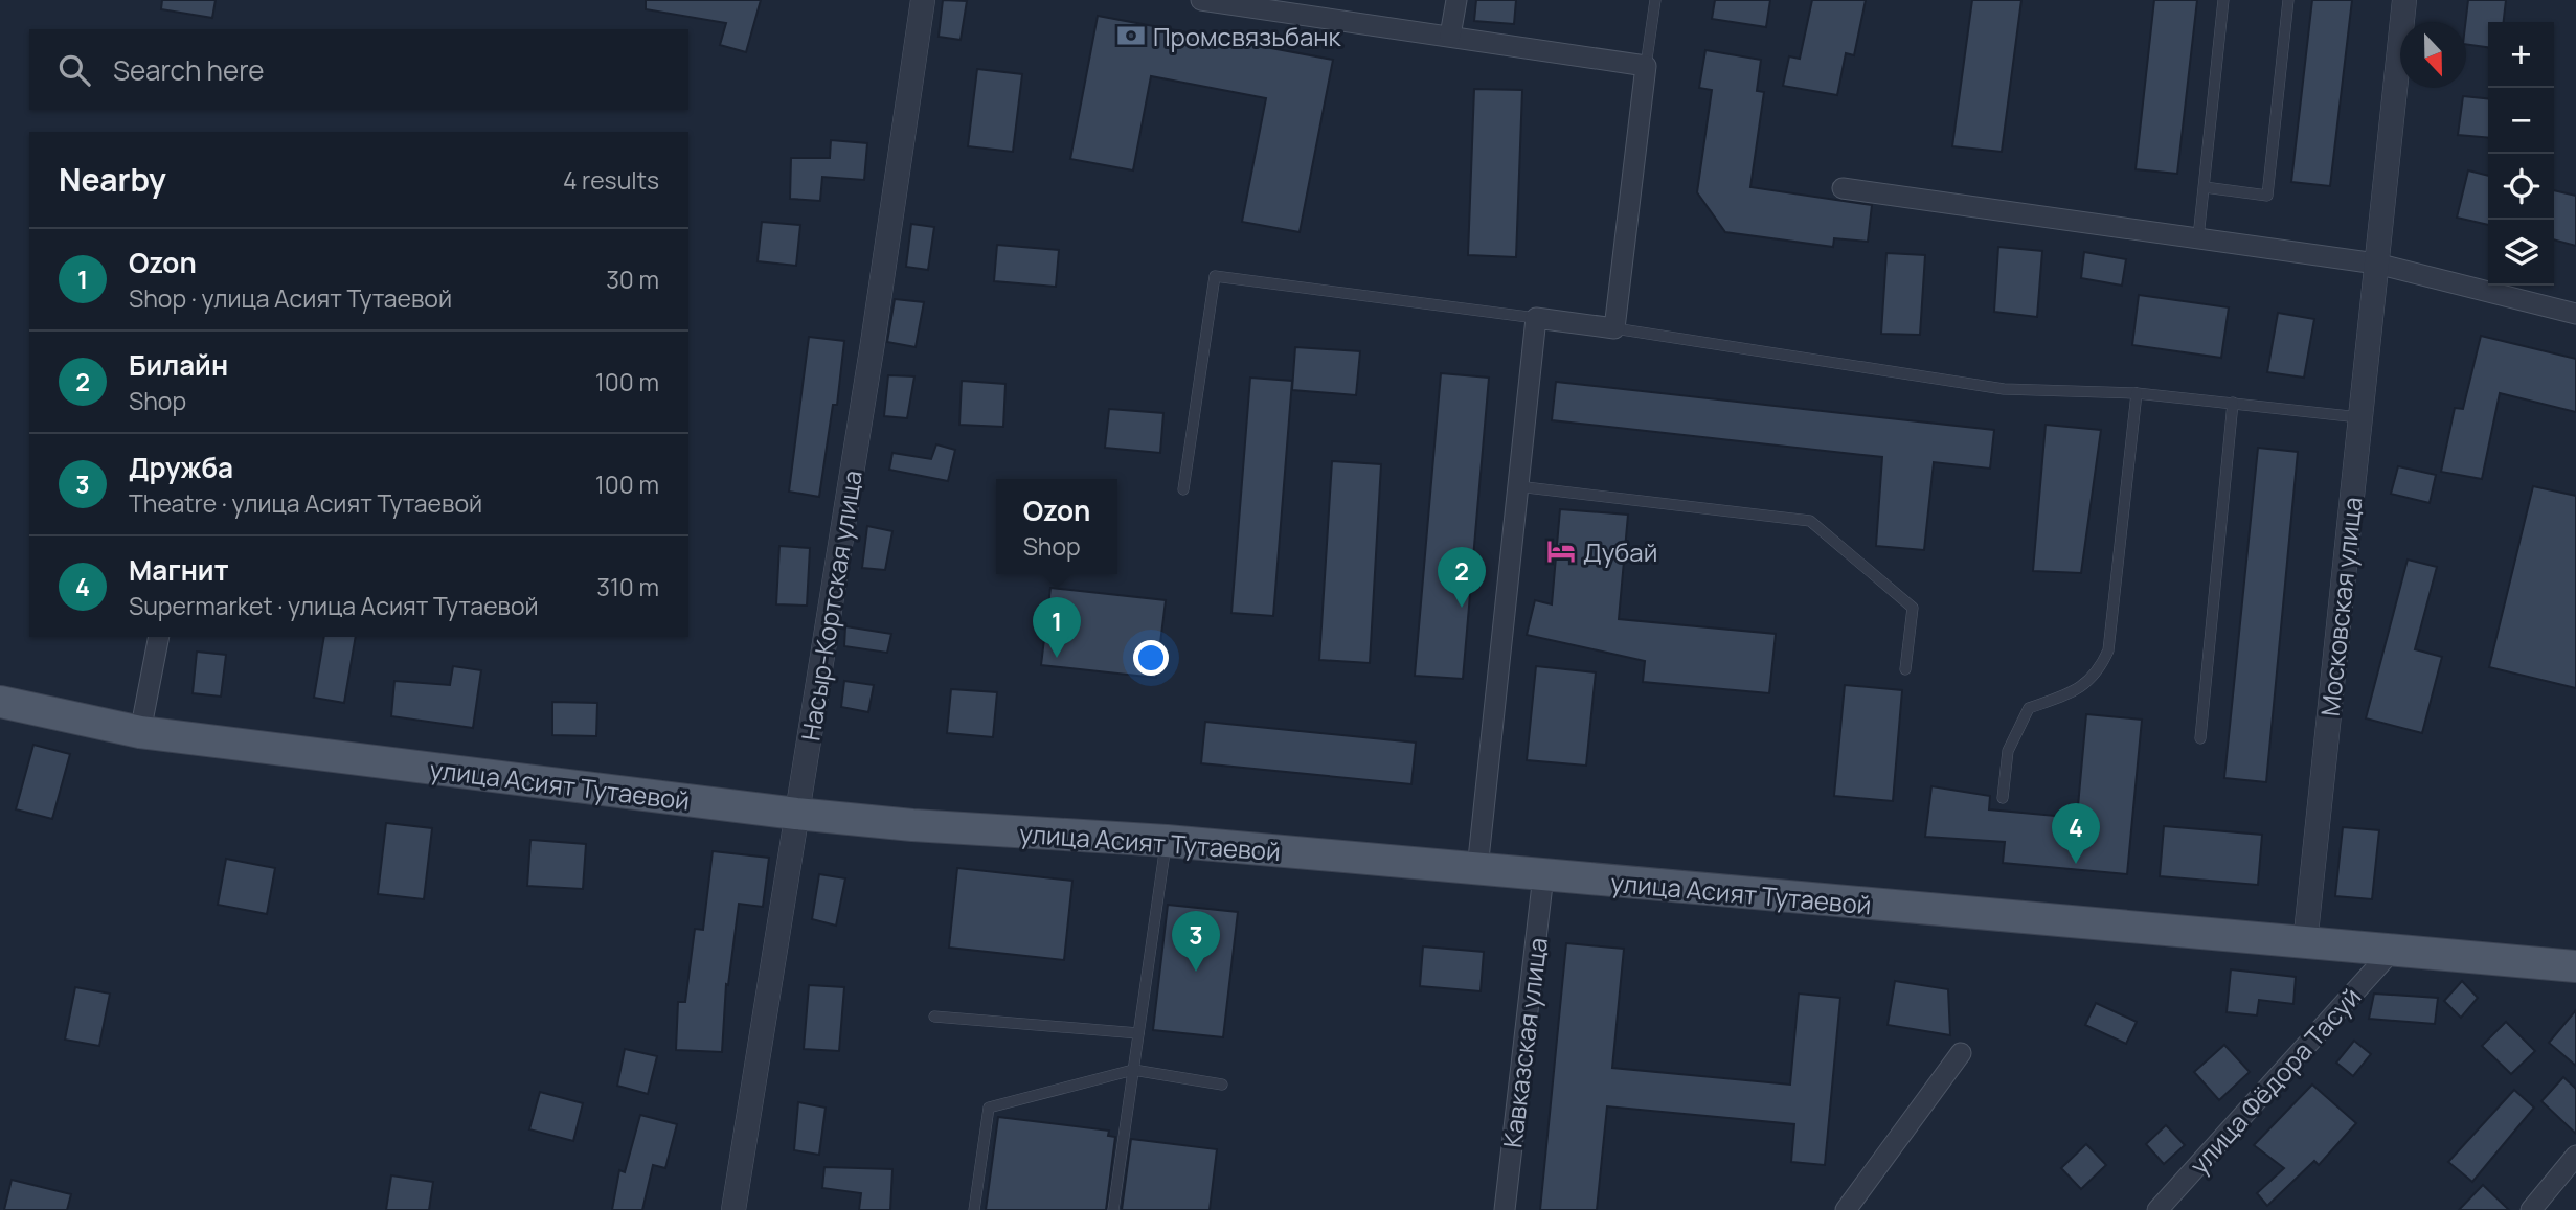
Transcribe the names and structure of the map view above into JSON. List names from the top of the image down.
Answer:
{
  "streets": {
    "main road": ["улица Асият Тутаевой"],
    "street": [
      "Насыр-Кортская улица",
      "Московская улица",
      "Кавказская улица",
      "улица Фёдора Тасуй"
    ]
  },
  "crossings": [
    ["Насыр-Кортская улица", "улица Асият Тутаевой"],
    ["Московская улица", "улица Асият Тутаевой"],
    ["улица Асият Тутаевой", "Кавказская улица"]
  ],
  "places": {
    "bank": ["Промсвязьбанк"],
    "hotel": ["Дубай"]
  },
  "north": "bottom",
  "page": {
    "map_buttons": ["+", "−"],
    "search": "Search here",
    "heading": ["Nearby", "4 results"],
    "list": [
      {
        "mark": "1",
        "name": "Ozon",
        "note": "Shop · улица Асият Тутаевой",
        "value": "30 m"
      },
      {
        "mark": "2",
        "name": "Билайн",
        "note": "Shop",
        "value": "100 m"
      },
      {
        "mark": "3",
        "name": "Дружба",
        "note": "Theatre · улица Асият Тутаевой",
        "value": "100 m"
      },
      {
        "mark": "4",
        "name": "Магнит",
        "note": "Supermarket · улица Асият Тутаевой",
        "value": "310 m"
      }
    ],
    "popup": ["Ozon", "Shop"],
    "pins": [
      "2",
      "1",
      "4",
      "3"
    ]
  }
}
